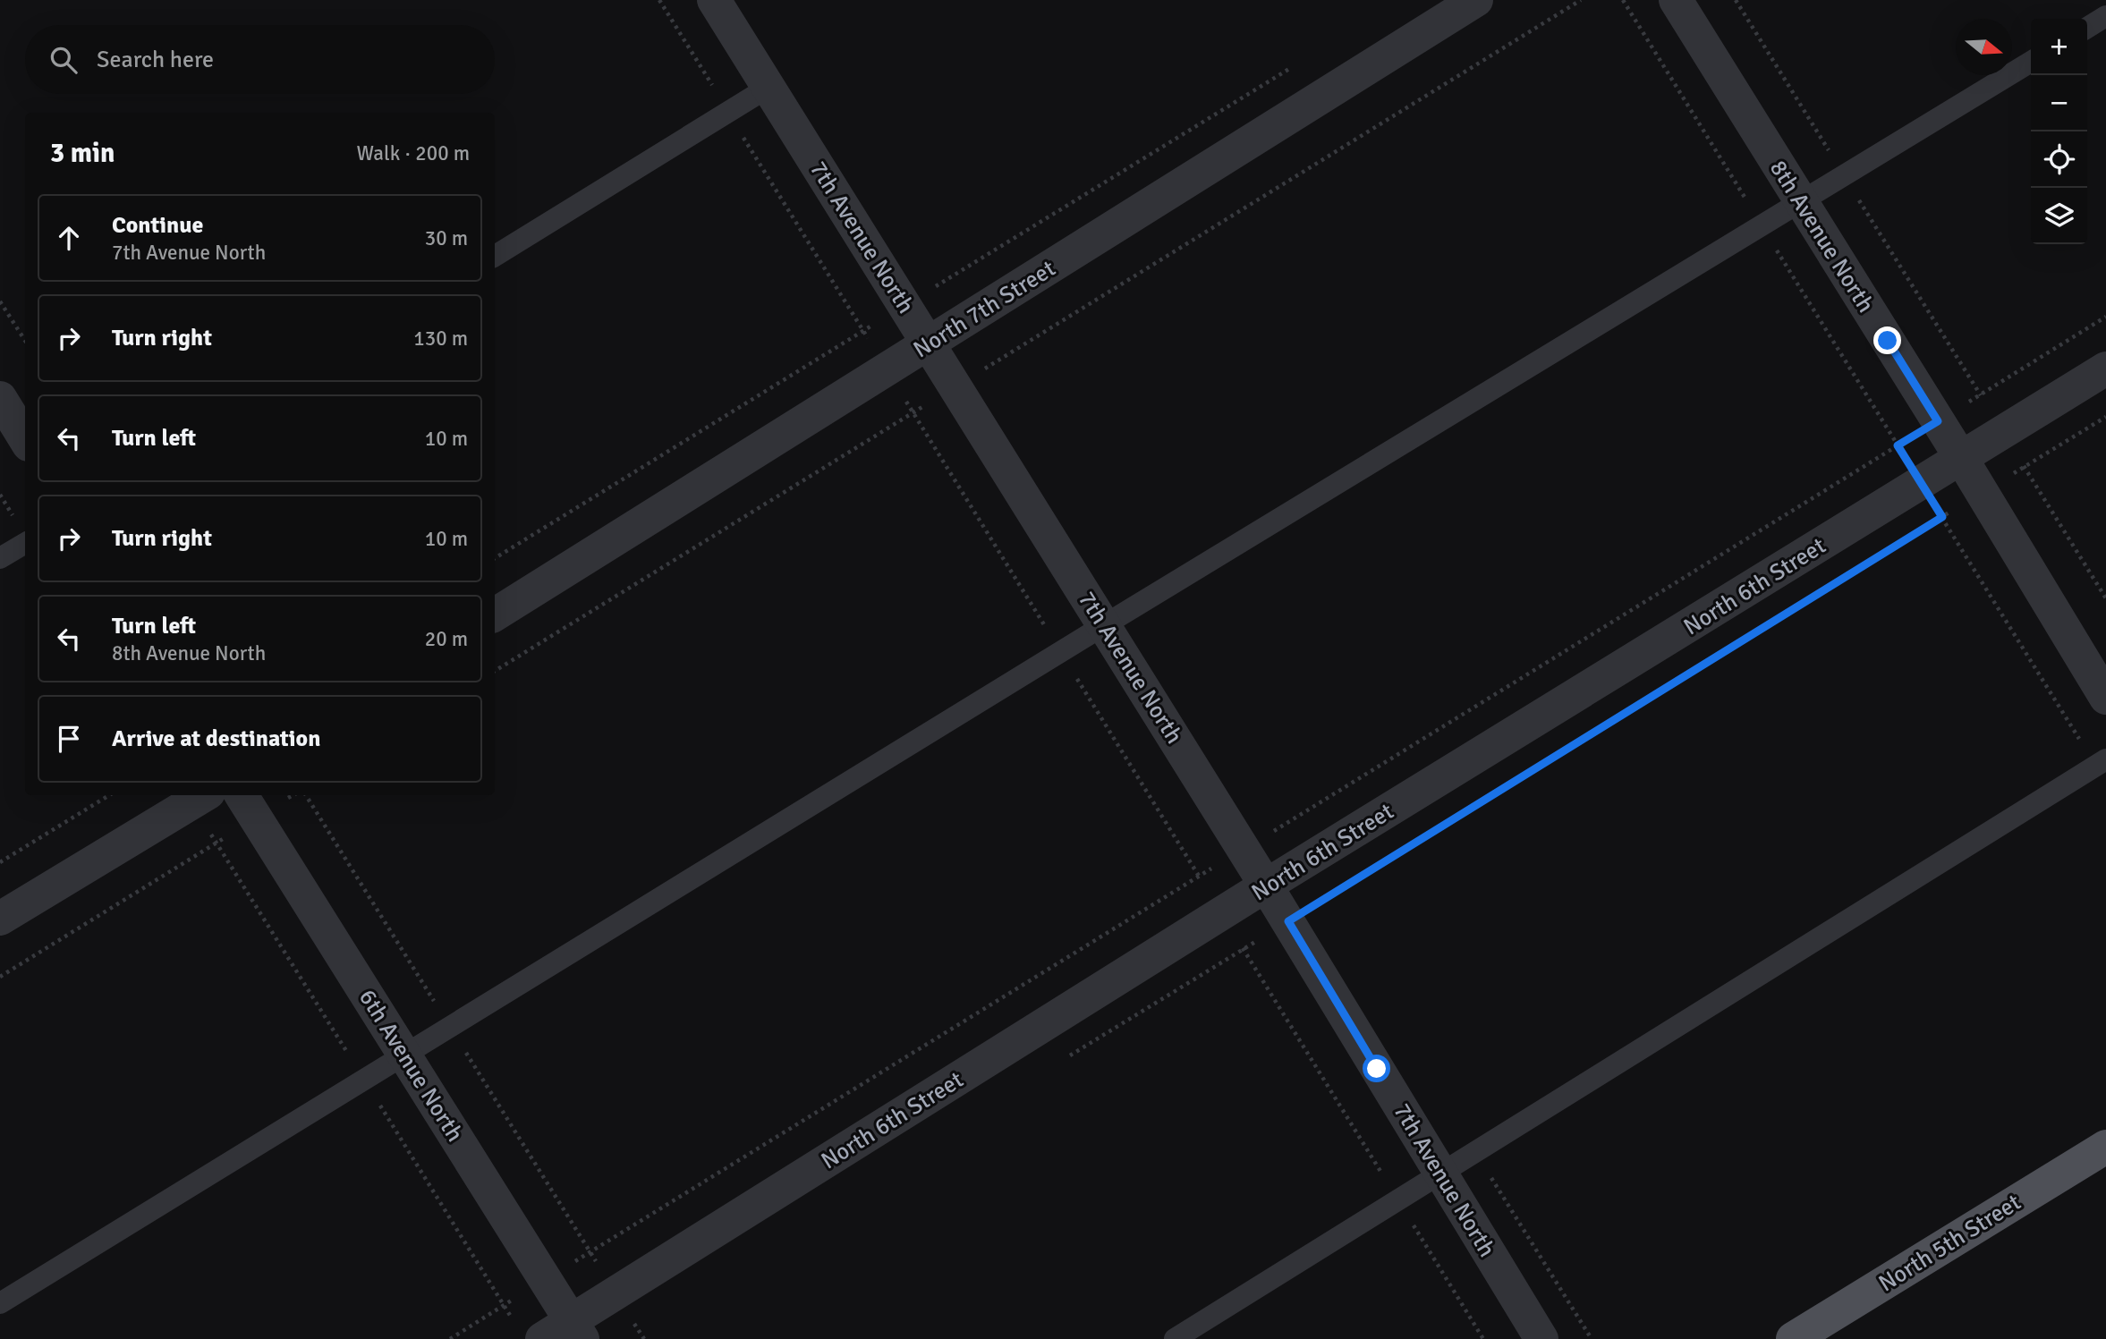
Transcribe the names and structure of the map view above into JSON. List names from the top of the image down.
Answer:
{
  "streets": {
    "main road": ["North 5th Street"],
    "street": [
      "8th Avenue North",
      "7th Avenue North",
      "North 7th Street",
      "North 6th Street",
      "6th Avenue North"
    ]
  },
  "crossings": [
    ["8th Avenue North", "North 6th Street"],
    ["7th Avenue North", "North 7th Street"],
    ["7th Avenue North", "North 6th Street"],
    ["North 6th Street", "6th Avenue North"]
  ],
  "north": "right",
  "page": {
    "map_buttons": ["+", "−"],
    "search": "Search here",
    "heading": ["3 min", "Walk · 200 m"],
    "list": [
      ["Continue", "7th Avenue North", "30 m"],
      ["Turn right", "130 m"],
      ["Turn left", "10 m"],
      ["Turn right", "10 m"],
      ["Turn left", "8th Avenue North", "20 m"],
      "Arrive at destination"
    ]
  }
}
